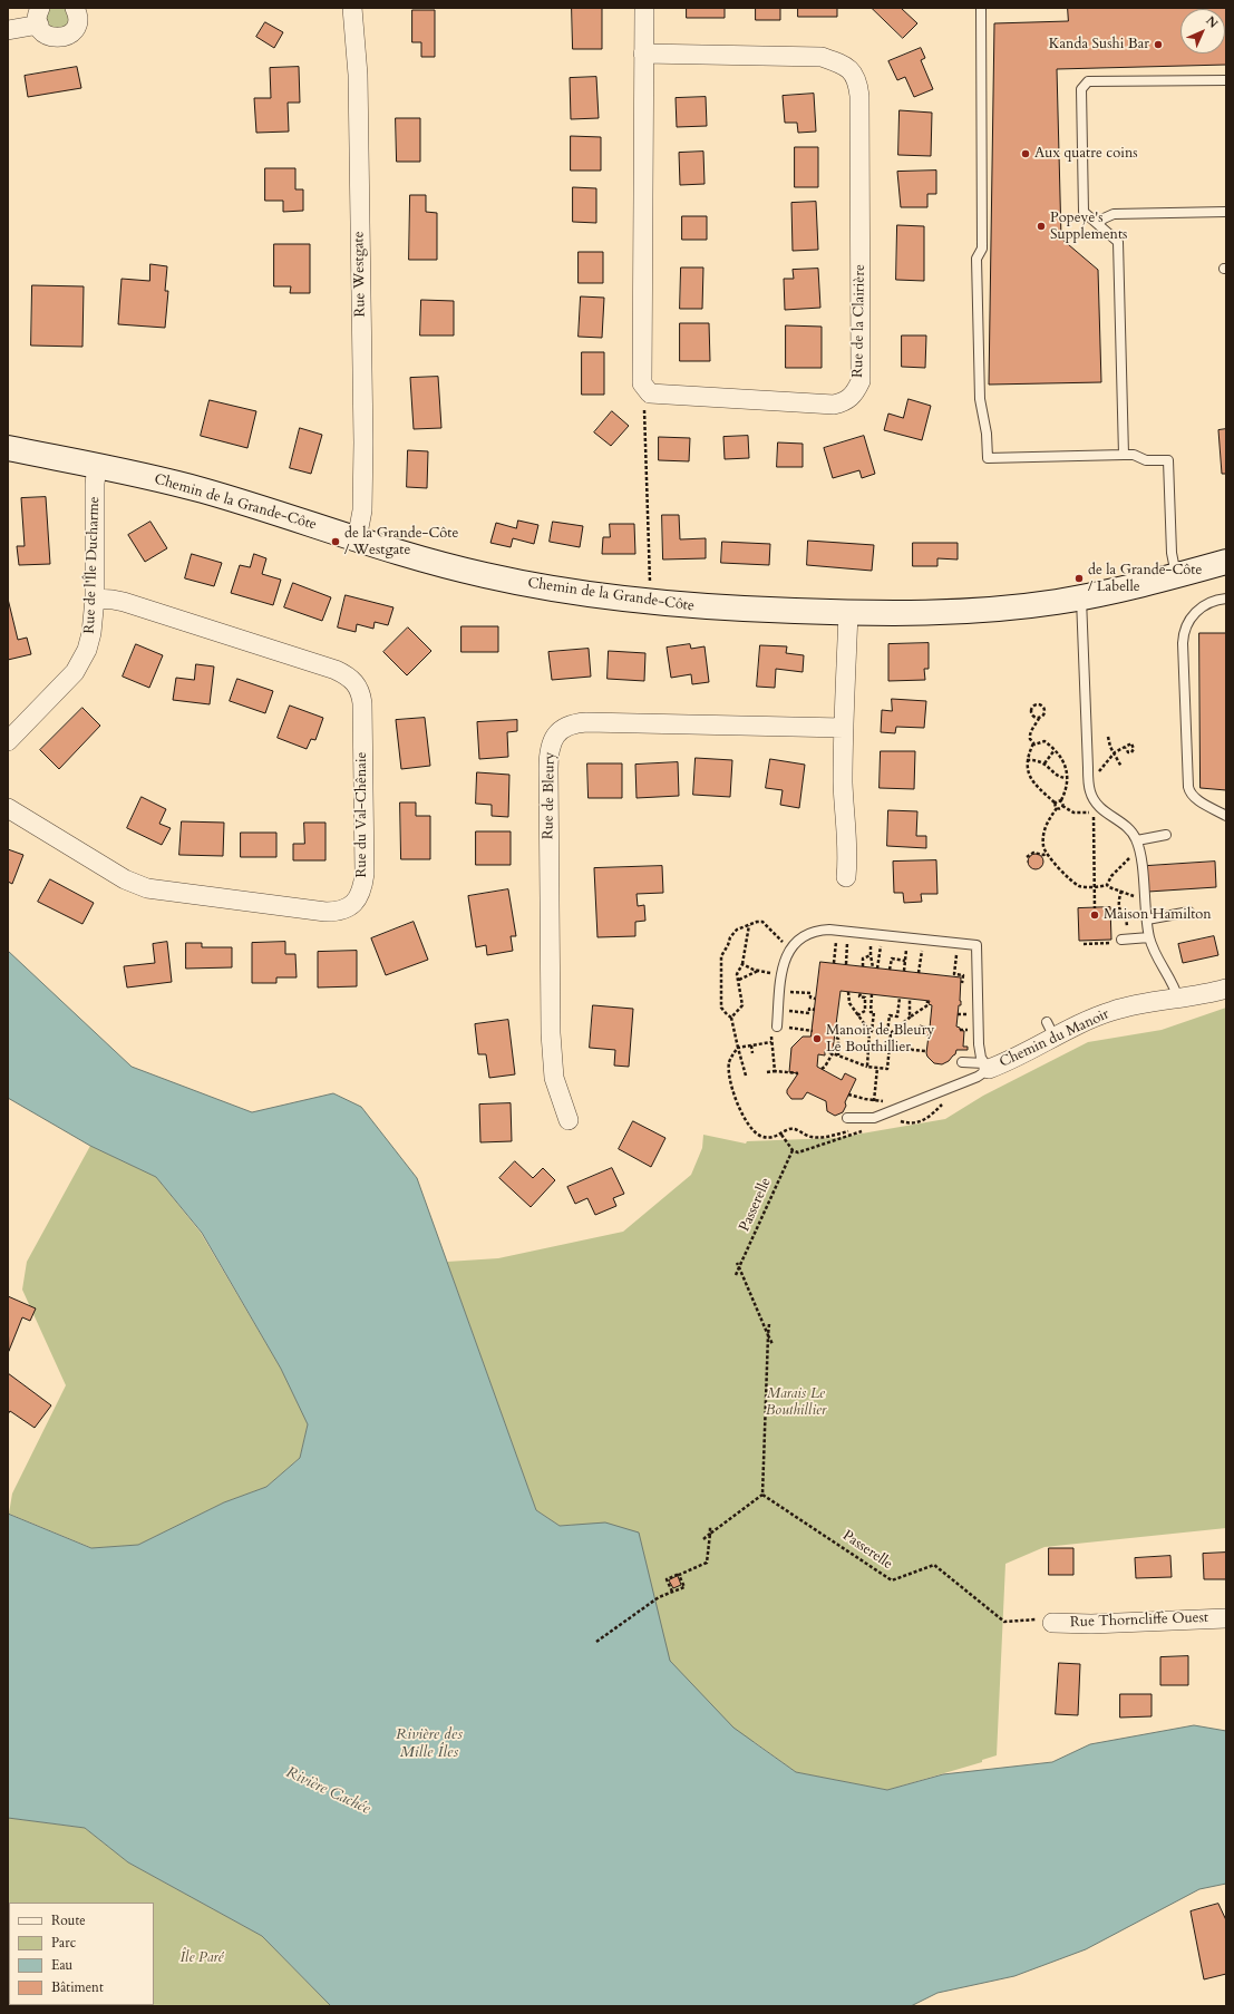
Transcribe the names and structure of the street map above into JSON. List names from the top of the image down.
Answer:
{
  "streets": {
    "main road": ["Chemin de la Grande-Côte"],
    "street": [
      "Rue Westgate",
      "Rue de la Clairière",
      "Rue de l'Île Ducharme",
      "Rue de Bleury",
      "Rue du Val-Chênaie",
      "Chemin du Manoir",
      "Rue Thorncliffe Ouest"
    ],
    "path": ["Passerelle"]
  },
  "crossings": [
    ["Rue Westgate", "Chemin de la Grande-Côte"],
    ["Chemin de la Grande-Côte", "Rue de l'Île Ducharme"],
    ["Rue de l'Île Ducharme", "Rue du Val-Chênaie"],
    ["Passerelle", "Rue Thorncliffe Ouest"]
  ],
  "water": ["Rivière des Mille Îles", "Rivière Cachée"],
  "parks": ["Marais Le Bouthillier", "Île Paré"],
  "places": [
    "Kanda Sushi Bar",
    "Aux quatre coins",
    "Popeye's Supplements",
    "de la Grande-Côte / Westgate",
    "de la Grande-Côte / Labelle",
    "Maison Hamilton",
    "Manoir de Bleury Le Bouthillier"
  ],
  "legend": [
    "Route",
    "Parc",
    "Eau",
    "Bâtiment"
  ],
  "north": "top right"
}
